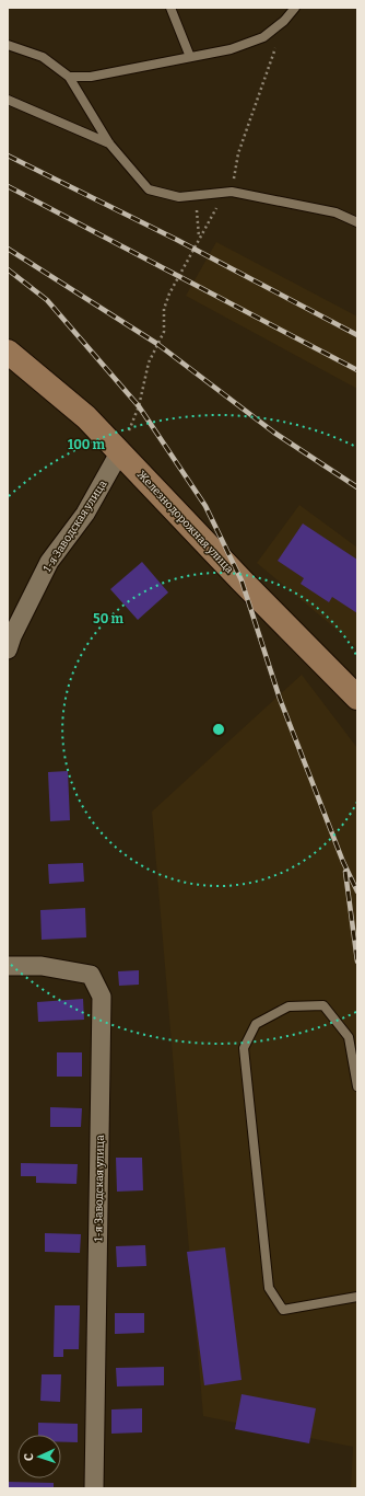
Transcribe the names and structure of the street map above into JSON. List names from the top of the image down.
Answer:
{
  "streets": {
    "street": ["Железнодорожная улица", "1-я Заводская улица"]
  },
  "crossings": [
    ["Железнодорожная улица", "1-я Заводская улица"]
  ],
  "north": "left",
  "rings": ["100 m", "50 m"]
}
